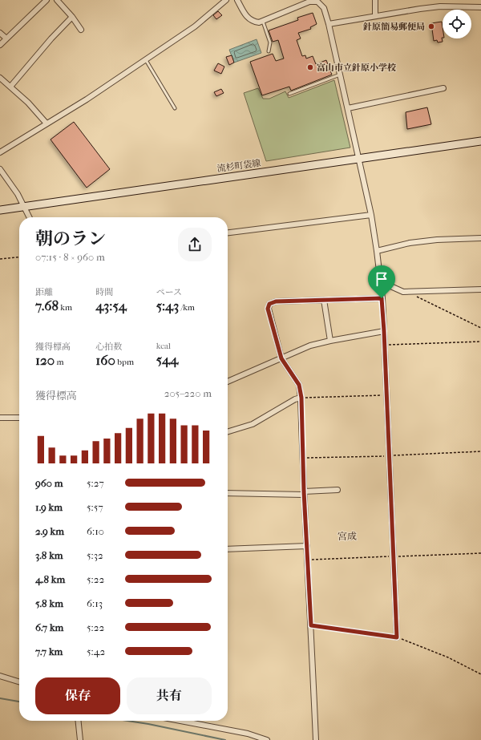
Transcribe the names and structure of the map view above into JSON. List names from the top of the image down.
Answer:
{
  "streets": {
    "main road": ["流杉町袋線"]
  },
  "districts": ["宮成"],
  "places": ["針原簡易郵便局", "富山市立針原小学校"],
  "page": {
    "heading": ["朝のラン", "07:15 · 8 × 960 m"],
    "stats": [
      ["距離", "7.68 km"],
      ["時間", "43:54"],
      ["ペース", "5:43 /km"],
      ["獲得標高", "120 m"],
      ["心拍数", "160 bpm"],
      ["kcal", "544"]
    ],
    "chart": ["獲得標高", "205–220 m"],
    "list": [
      {
        "name": "960 m",
        "note": "5:27"
      },
      {
        "name": "1.9 km",
        "note": "5:57"
      },
      {
        "name": "2.9 km",
        "note": "6:10"
      },
      {
        "name": "3.8 km",
        "note": "5:32"
      },
      {
        "name": "4.8 km",
        "note": "5:22"
      },
      {
        "name": "5.8 km",
        "note": "6:13"
      },
      {
        "name": "6.7 km",
        "note": "5:22"
      },
      {
        "name": "7.7 km",
        "note": "5:42"
      }
    ],
    "buttons": ["保存", "共有"]
  }
}
